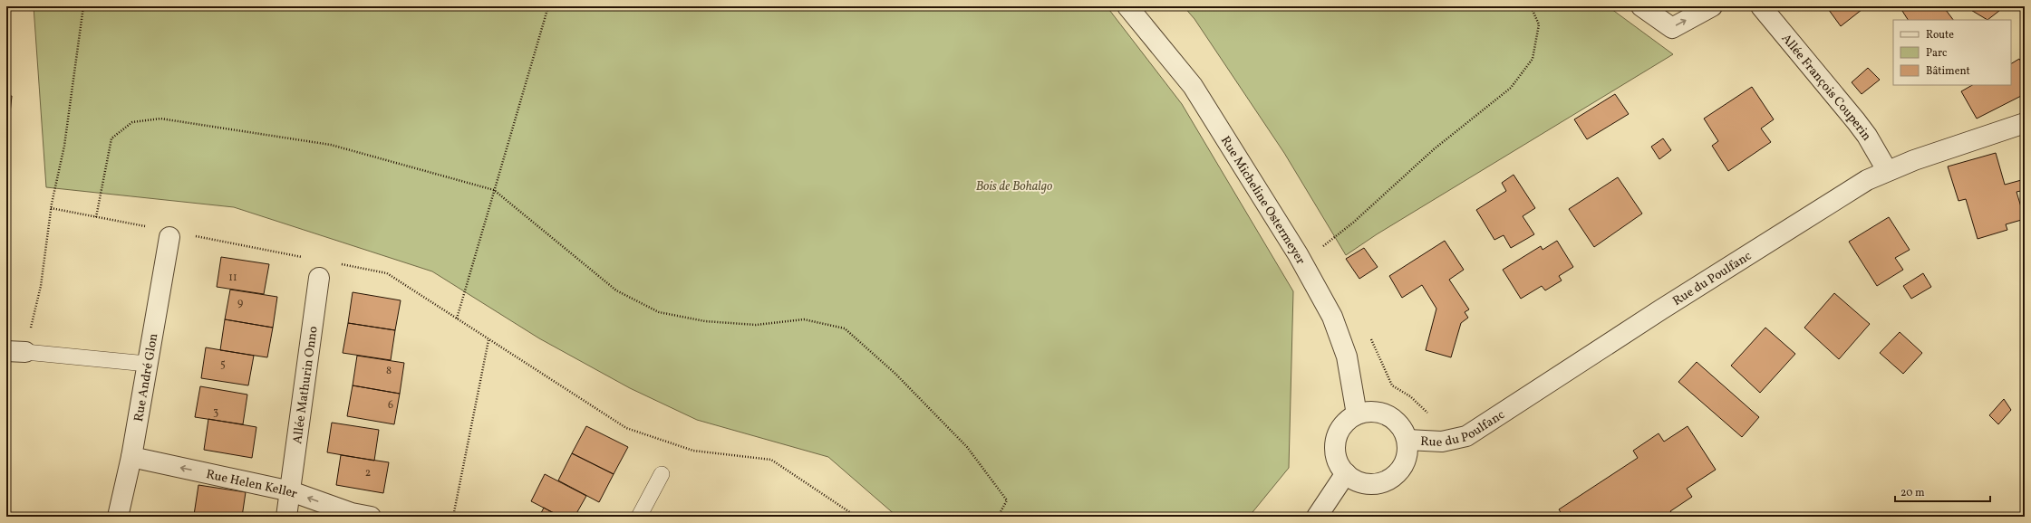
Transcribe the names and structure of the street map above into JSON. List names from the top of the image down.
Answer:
{
  "streets": {
    "street": [
      "Allée François Couperin",
      "Rue Micheline Ostermeyer",
      "Rue du Poulfanc",
      "Rue André Glon",
      "Allée Mathurin Onno",
      "Rue Helen Keller"
    ]
  },
  "crossings": [
    ["Allée François Couperin", "Rue du Poulfanc"],
    ["Rue Micheline Ostermeyer", "Rue du Poulfanc"],
    ["Rue André Glon", "Rue Helen Keller"],
    ["Allée Mathurin Onno", "Rue Helen Keller"]
  ],
  "one_way": ["Rue Helen Keller"],
  "parks": ["Bois de Bohalgo"],
  "house_numbers": [
    "11",
    "9",
    "5",
    "8",
    "6",
    "3",
    "2"
  ],
  "legend": ["Route", "Parc", "Bâtiment"],
  "scale_bar": "20 m"
}
